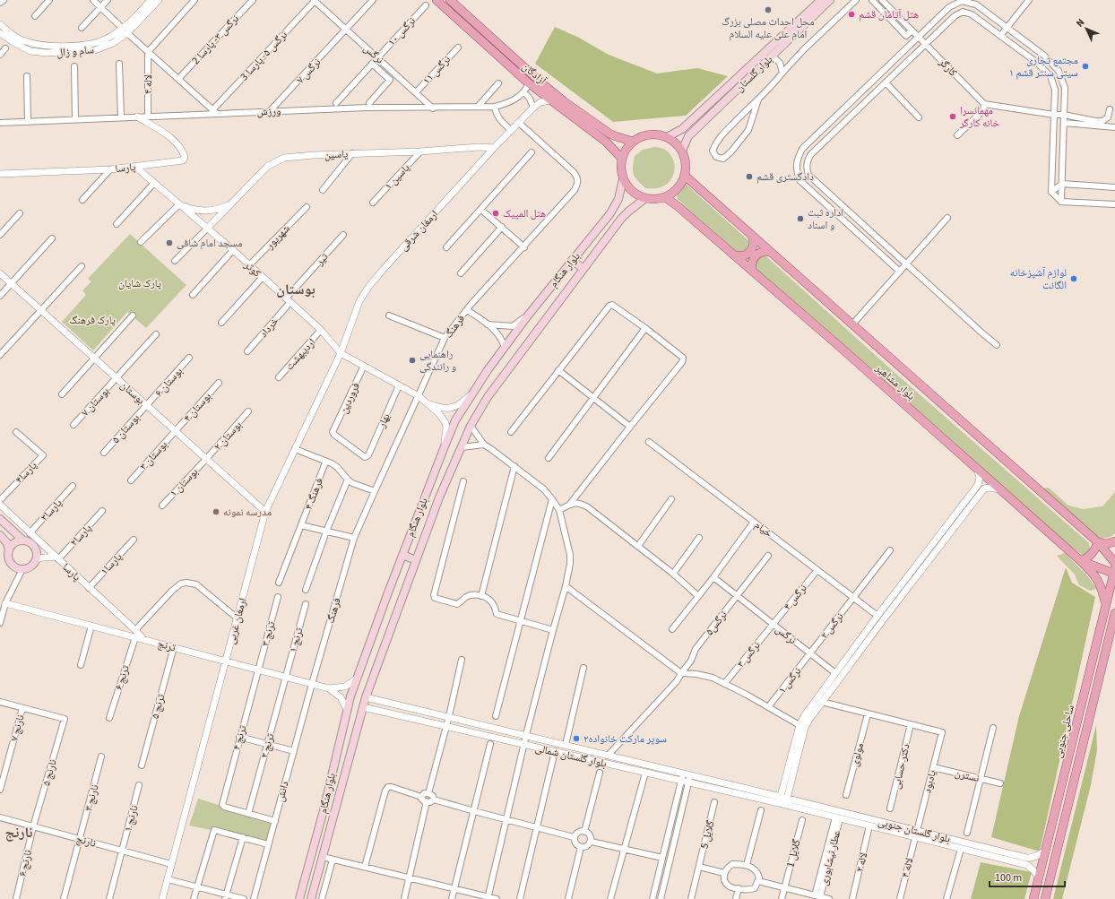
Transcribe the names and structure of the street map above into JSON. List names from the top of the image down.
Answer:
{
  "streets": {
    "main road": [
      "آزادگان",
      "بلوار گلستان",
      "بلوار هنگام",
      "بلوار مشاهیر",
      "ساحلی جنوبی"
    ],
    "street": [
      "نرگس ۱۰",
      "نرگس ۳- پارسا 2",
      "سام و زال",
      "نرگس",
      "نرگس ۵- پارسا 3",
      "کارگر",
      "نرگس ۱۱",
      "نرگس ۷",
      "لاله ۴",
      "ورزش",
      "یاسین",
      "پارسا",
      "یاسین ۱",
      "ارمغان شرقی",
      "شهریور",
      "تیر",
      "کوثر",
      "فرهنگ",
      "خرداد",
      "اردیبهشت",
      "بوستان ۶",
      "بوستان",
      "فروردین",
      "بوستان ۷",
      "بوستان ۴",
      "بهار",
      "بوستان ۵",
      "بوستان ۲",
      "بوستان ۳",
      "پارسا۴",
      "بوستان ۱",
      "فرهنگ ۴",
      "پارسا۳",
      "خیام",
      "پارسا۲",
      "پارسا۱",
      "نرگس ۴",
      "ارمغان غربی",
      "نرگس۵",
      "نرگس ۲",
      "ترنج ۳",
      "ترنج ۱",
      "ترنج",
      "نرگس ۳",
      "ترنج ۶",
      "نرگس ۱",
      "ترنج ۵",
      "نارنج ۷",
      "ترنج ۴",
      "ترنج ۲",
      "مولوی",
      "بلوار گلستان شمالی",
      "دکتر حسابی",
      "نارنج ۵",
      "نسترن",
      "یادبود",
      "دانش",
      "نارنج ۳",
      "نارنج ۱",
      "بلوار گلستان جنوبی",
      "گلایل 5",
      "نارنج",
      "گلایل 1",
      "لاله ۲",
      "نارنج ۶"
    ]
  },
  "crossings": [
    ["نرگس ۱۰", "نرگس"],
    ["نرگس", "نرگس ۵- پارسا 3"],
    ["نرگس", "نرگس ۱۱"],
    ["نرگس", "نرگس ۷"],
    ["نرگس", "ورزش"],
    ["نرگس", "نرگس ۴"],
    ["نرگس", "نرگس۵"],
    ["نرگس", "نرگس ۲"],
    ["نرگس", "نرگس ۳"],
    ["نرگس", "نرگس ۱"],
    ["نرگس ۵- پارسا 3", "ورزش"],
    ["نرگس ۷", "ورزش"],
    ["آزادگان", "بلوار گلستان"],
    ["آزادگان", "بلوار هنگام"],
    ["آزادگان", "بلوار مشاهیر"],
    ["بلوار گلستان", "بلوار هنگام"],
    ["بلوار گلستان", "بلوار مشاهیر"],
    ["لاله ۴", "ورزش"],
    ["لاله ۴", "یادبود"],
    ["لاله ۴", "بلوار گلستان جنوبی"],
    ["ورزش", "پارسا"],
    ["یاسین", "یاسین ۱"],
    ["یاسین", "ارمغان شرقی"],
    ["یاسین", "کوثر"],
    ["پارسا", "کوثر"],
    ["پارسا", "پارسا۳"],
    ["پارسا", "پارسا۲"],
    ["پارسا", "پارسا۱"],
    ["پارسا", "ترنج"],
    ["ارمغان شرقی", "کوثر"],
    ["ارمغان شرقی", "فرهنگ"],
    ["ارمغان شرقی", "ارمغان غربی"],
    ["شهریور", "کوثر"],
    ["تیر", "کوثر"],
    ["تیر", "خرداد"],
    ["کوثر", "بلوار هنگام"],
    ["کوثر", "فرهنگ"],
    ["کوثر", "خرداد"],
    ["کوثر", "اردیبهشت"],
    ["کوثر", "فروردین"],
    ["کوثر", "بهار"],
    ["کوثر", "ارمغان غربی"],
    ["بلوار هنگام", "بلوار مشاهیر"],
    ["بلوار هنگام", "بلوار گلستان شمالی"],
    ["فرهنگ", "ترنج"],
    ["فرهنگ", "دانش"],
    ["بوستان ۶", "بوستان"],
    ["بوستان ۶", "بوستان ۵"],
    ["بلوار مشاهیر", "ساحلی جنوبی"],
    ["بوستان", "بوستان ۷"],
    ["بوستان", "بوستان ۴"],
    ["بوستان", "بوستان ۵"],
    ["بوستان", "بوستان ۲"],
    ["بوستان", "بوستان ۳"],
    ["بوستان", "بوستان ۱"],
    ["بوستان", "ارمغان غربی"],
    ["فروردین", "بهار"],
    ["بوستان ۴", "بوستان ۳"],
    ["بوستان ۲", "بوستان ۱"],
    ["خیام", "نرگس ۴"],
    ["خیام", "نرگس ۲"],
    ["نرگس ۴", "نرگس ۳"],
    ["ارمغان غربی", "ترنج"],
    ["ارمغان غربی", "نارنج"],
    ["نرگس۵", "بلوار گلستان شمالی"],
    ["نرگس ۲", "نرگس ۱"],
    ["ترنج ۳", "ترنج"],
    ["ترنج ۳", "ترنج ۴"],
    ["ترنج ۱", "ترنج"],
    ["ترنج ۱", "ترنج ۲"],
    ["ترنج", "ترنج ۶"],
    ["ترنج", "ترنج ۵"],
    ["ترنج", "ترنج ۴"],
    ["ترنج", "ترنج ۲"],
    ["ترنج", "دانش"],
    ["نارنج ۷", "نارنج ۵"],
    ["ترنج ۴", "ترنج ۲"],
    ["بلوار گلستان شمالی", "بلوار گلستان جنوبی"],
    ["دکتر حسابی", "یادبود"],
    ["نارنج ۵", "نارنج"],
    ["نارنج ۵", "نارنج ۶"],
    ["نسترن", "یادبود"],
    ["یادبود", "بلوار گلستان جنوبی"],
    ["نارنج ۳", "نارنج"],
    ["نارنج ۱", "نارنج"],
    ["بلوار گلستان جنوبی", "لاله ۲"],
    ["نارنج", "نارنج ۶"]
  ],
  "districts": ["بوستان", "نارنج"],
  "parks": ["پارک شایان", "پارک فرهنگ"],
  "places": [
    "محل احداث مصلی بزرگ امام علی علیه السلام",
    "هتل آتامان قشم",
    "مجتمع تجاری سیتی سنتر قشم ۱",
    "مهمانسرا خانه کارگر",
    "دادگستری قشم",
    "هتل المپیک",
    "اداره ثبت و اسناد",
    "مسجد امام شافی",
    "لوازم آشپزخانه الگانت",
    "راهنمایی و رانندگی",
    "مدرسه نمونه",
    "سوپر ماركت خانواده٢"
  ],
  "scale_bar": "100 m",
  "north": "top left"
}
